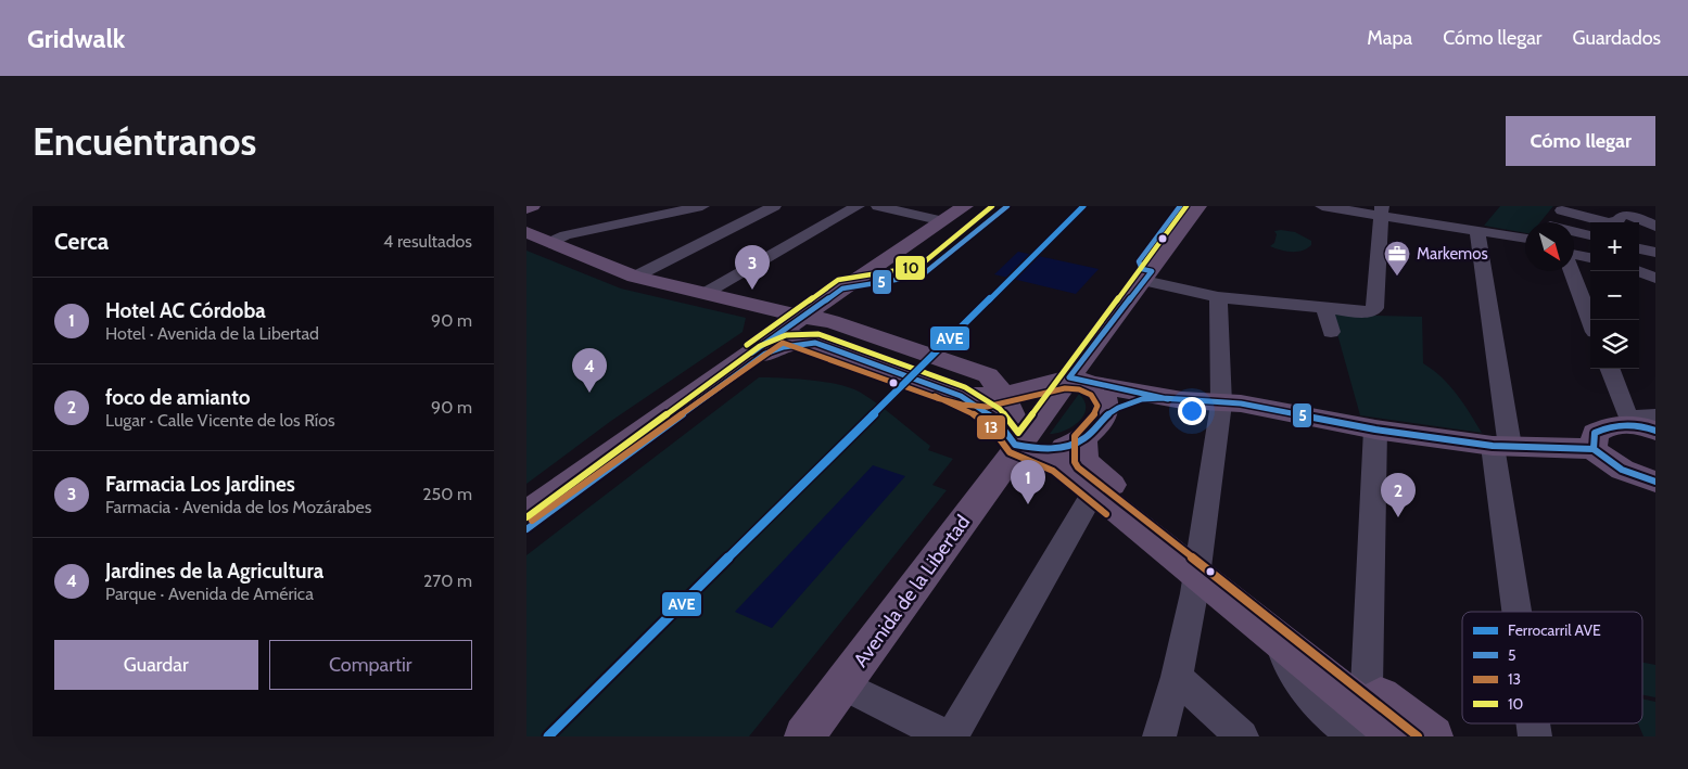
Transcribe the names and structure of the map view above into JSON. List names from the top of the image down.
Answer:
{
  "streets": {
    "main road": ["Avenida de la Libertad"]
  },
  "places": {
    "office": ["Markemos"]
  },
  "lines": [
    "rail line AVE",
    "transit line 5",
    "transit line 10",
    "transit line 13"
  ],
  "legend": [
    "Ferrocarril AVE",
    "5",
    "13",
    "10"
  ],
  "north": "bottom right",
  "page": {
    "header": "Gridwalk",
    "nav": ["Mapa", "Cómo llegar", "Guardados"],
    "buttons": [
      "Cómo llegar",
      ["Guardar", "Compartir"]
    ],
    "title": "Encuéntranos",
    "heading": ["Cerca", "4 resultados"],
    "map_buttons": ["+", "−"],
    "pins": [
      "3",
      "4",
      "1",
      "2"
    ],
    "list": [
      {
        "mark": "1",
        "name": "Hotel AC Córdoba",
        "note": "Hotel · Avenida de la Libertad",
        "value": "90 m"
      },
      {
        "mark": "2",
        "name": "foco de amianto",
        "note": "Lugar · Calle Vicente de los Ríos",
        "value": "90 m"
      },
      {
        "mark": "3",
        "name": "Farmacia Los Jardines",
        "note": "Farmacia · Avenida de los Mozárabes",
        "value": "250 m"
      },
      {
        "mark": "4",
        "name": "Jardines de la Agricultura",
        "note": "Parque · Avenida de América",
        "value": "270 m"
      }
    ]
  }
}
